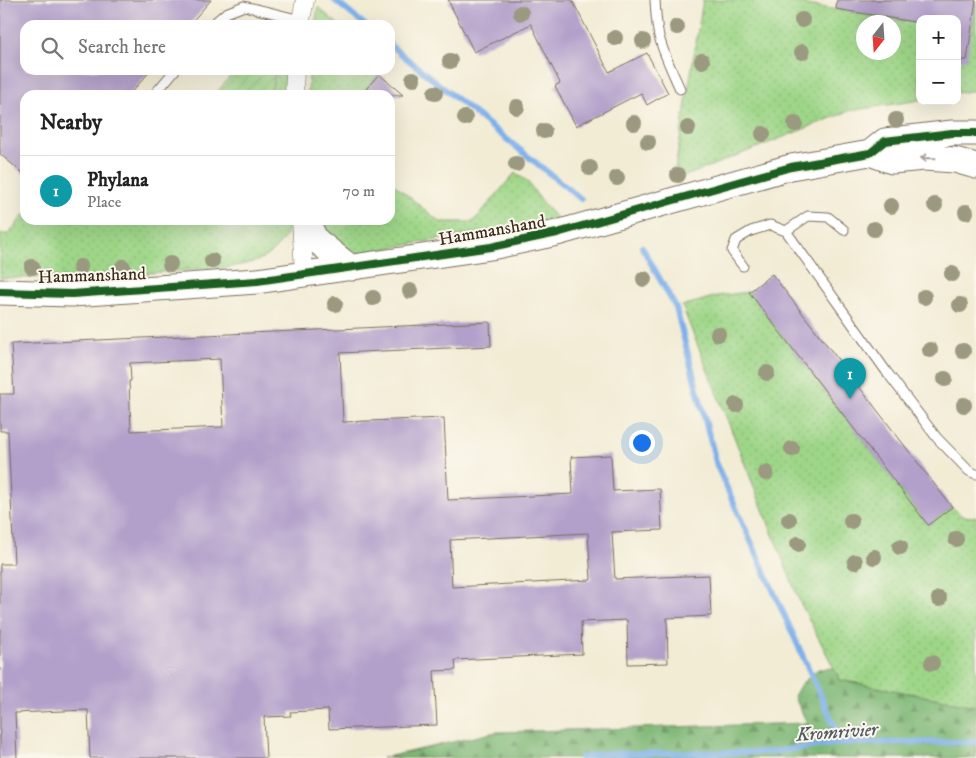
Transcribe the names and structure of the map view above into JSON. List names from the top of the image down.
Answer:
{
  "streets": {
    "street": ["Hammanshand"]
  },
  "water": ["Kromrivier"],
  "north": "bottom",
  "page": {
    "map_buttons": ["+", "−"],
    "search": "Search here",
    "heading": "Nearby",
    "list": [
      {
        "mark": "1",
        "name": "Phylana",
        "note": "Place",
        "value": "70 m"
      }
    ],
    "pins": "1"
  }
}
